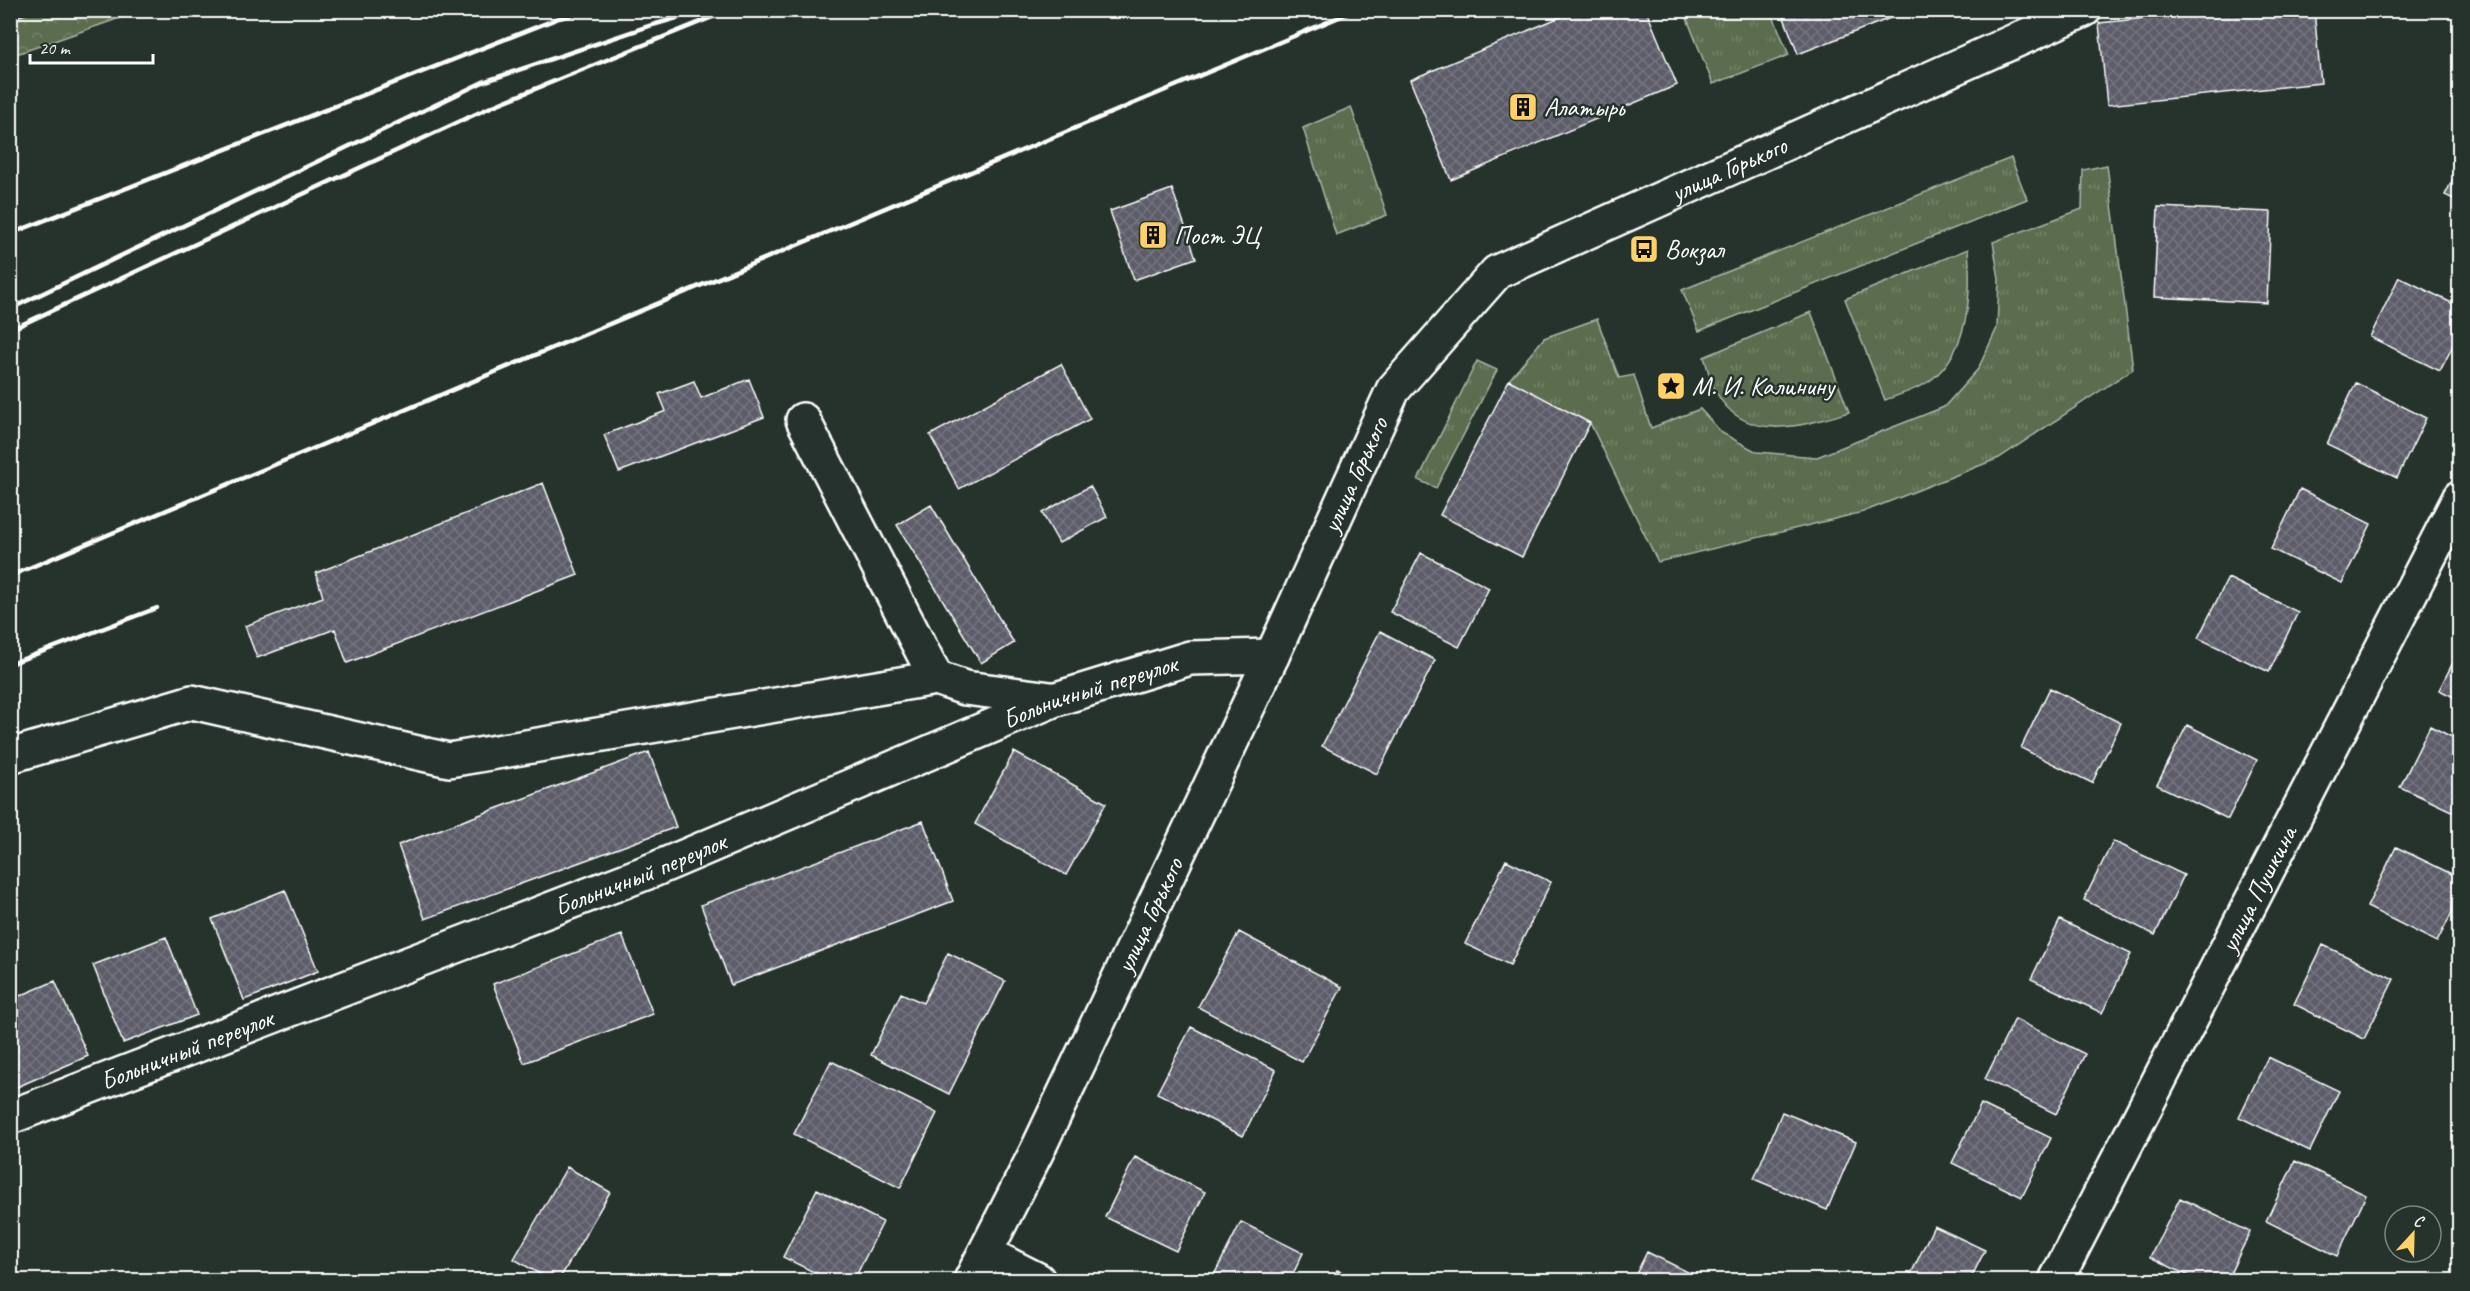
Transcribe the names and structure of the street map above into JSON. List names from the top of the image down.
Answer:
{
  "streets": {
    "street": ["улица Горького", "Больничный переулок", "улица Пушкина"]
  },
  "crossings": [
    ["улица Горького", "Больничный переулок"]
  ],
  "places": {
    "building": ["Алатырь", "Пост ЭЦ"],
    "bus stop": ["Вокзал"],
    "place": ["М. И. Калинину"]
  },
  "scale_bar": "20 m",
  "north": "top"
}
